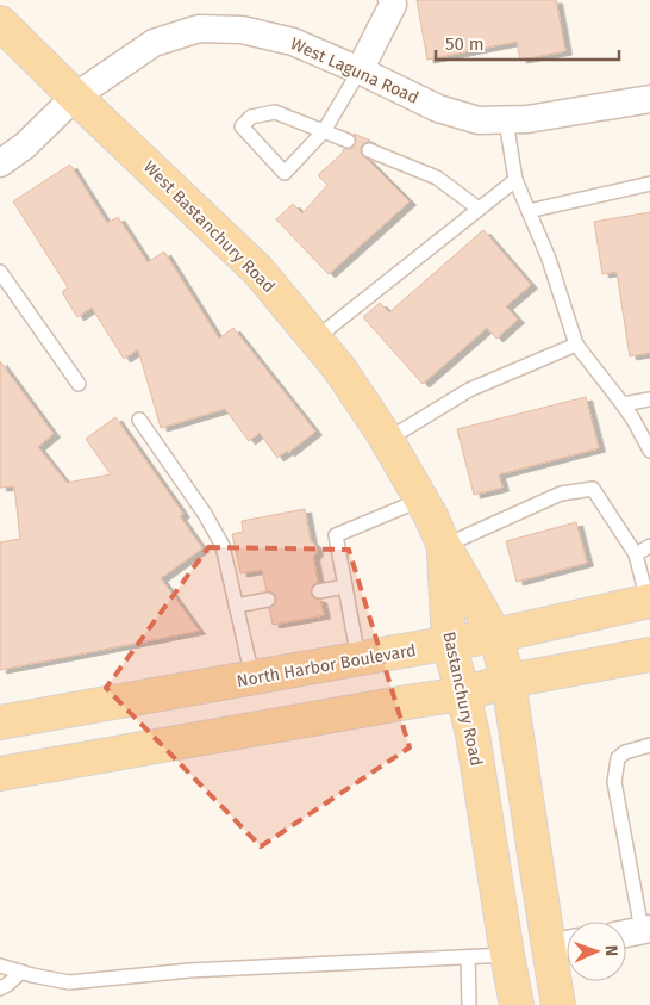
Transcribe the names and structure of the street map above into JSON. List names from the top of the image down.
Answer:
{
  "streets": {
    "main road": ["West Bastanchury Road", "North Harbor Boulevard", "Bastanchury Road"],
    "street": ["West Laguna Road"]
  },
  "crossings": [
    ["West Laguna Road", "West Bastanchury Road"],
    ["West Bastanchury Road", "Bastanchury Road"],
    ["North Harbor Boulevard", "Bastanchury Road"]
  ],
  "scale_bar": "50 m",
  "north": "right"
}
